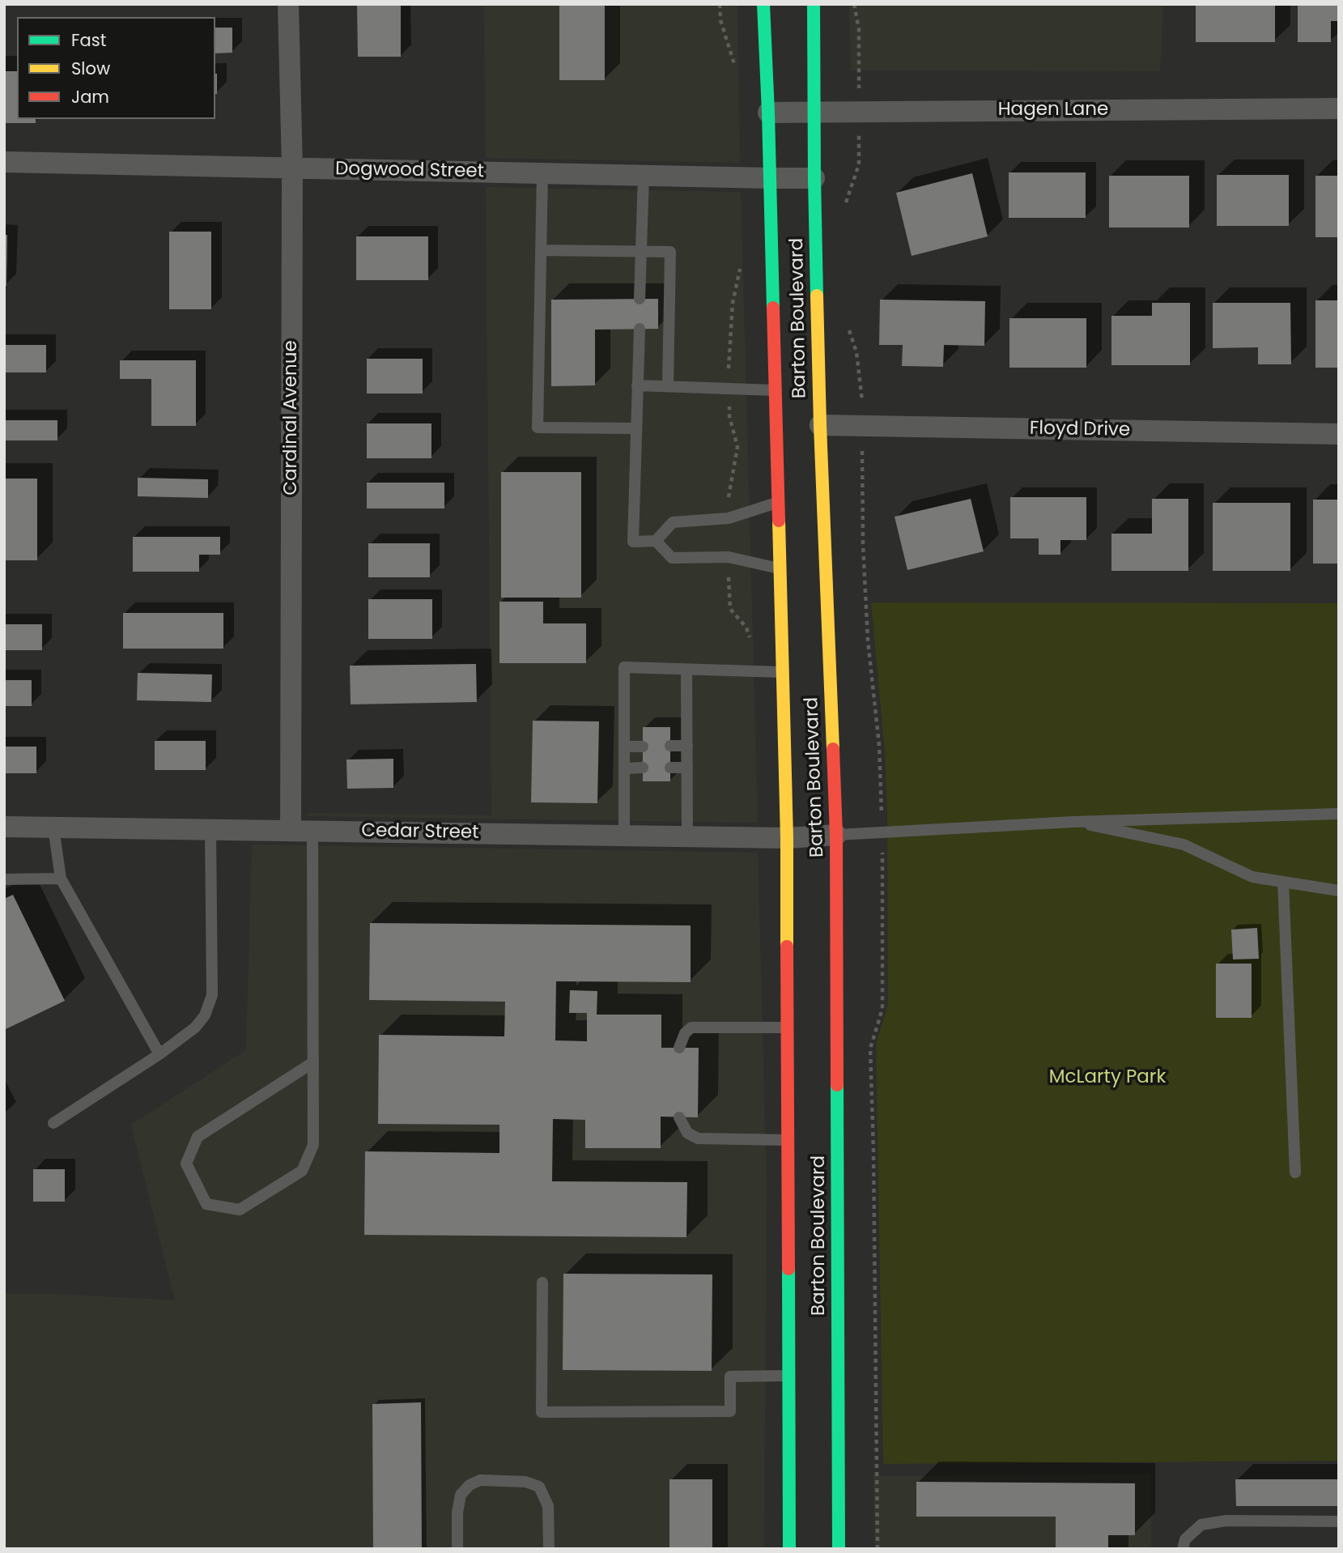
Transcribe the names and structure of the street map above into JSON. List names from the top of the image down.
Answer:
{
  "streets": {
    "main road": ["Barton Boulevard"],
    "street": [
      "Hagen Lane",
      "Dogwood Street",
      "Cardinal Avenue",
      "Floyd Drive",
      "Cedar Street"
    ]
  },
  "crossings": [
    ["Hagen Lane", "Barton Boulevard"],
    ["Dogwood Street", "Barton Boulevard"],
    ["Dogwood Street", "Cardinal Avenue"],
    ["Barton Boulevard", "Floyd Drive"],
    ["Barton Boulevard", "Cedar Street"],
    ["Cardinal Avenue", "Cedar Street"]
  ],
  "parks": ["McLarty Park"],
  "legend": ["Fast", "Slow", "Jam"]
}
